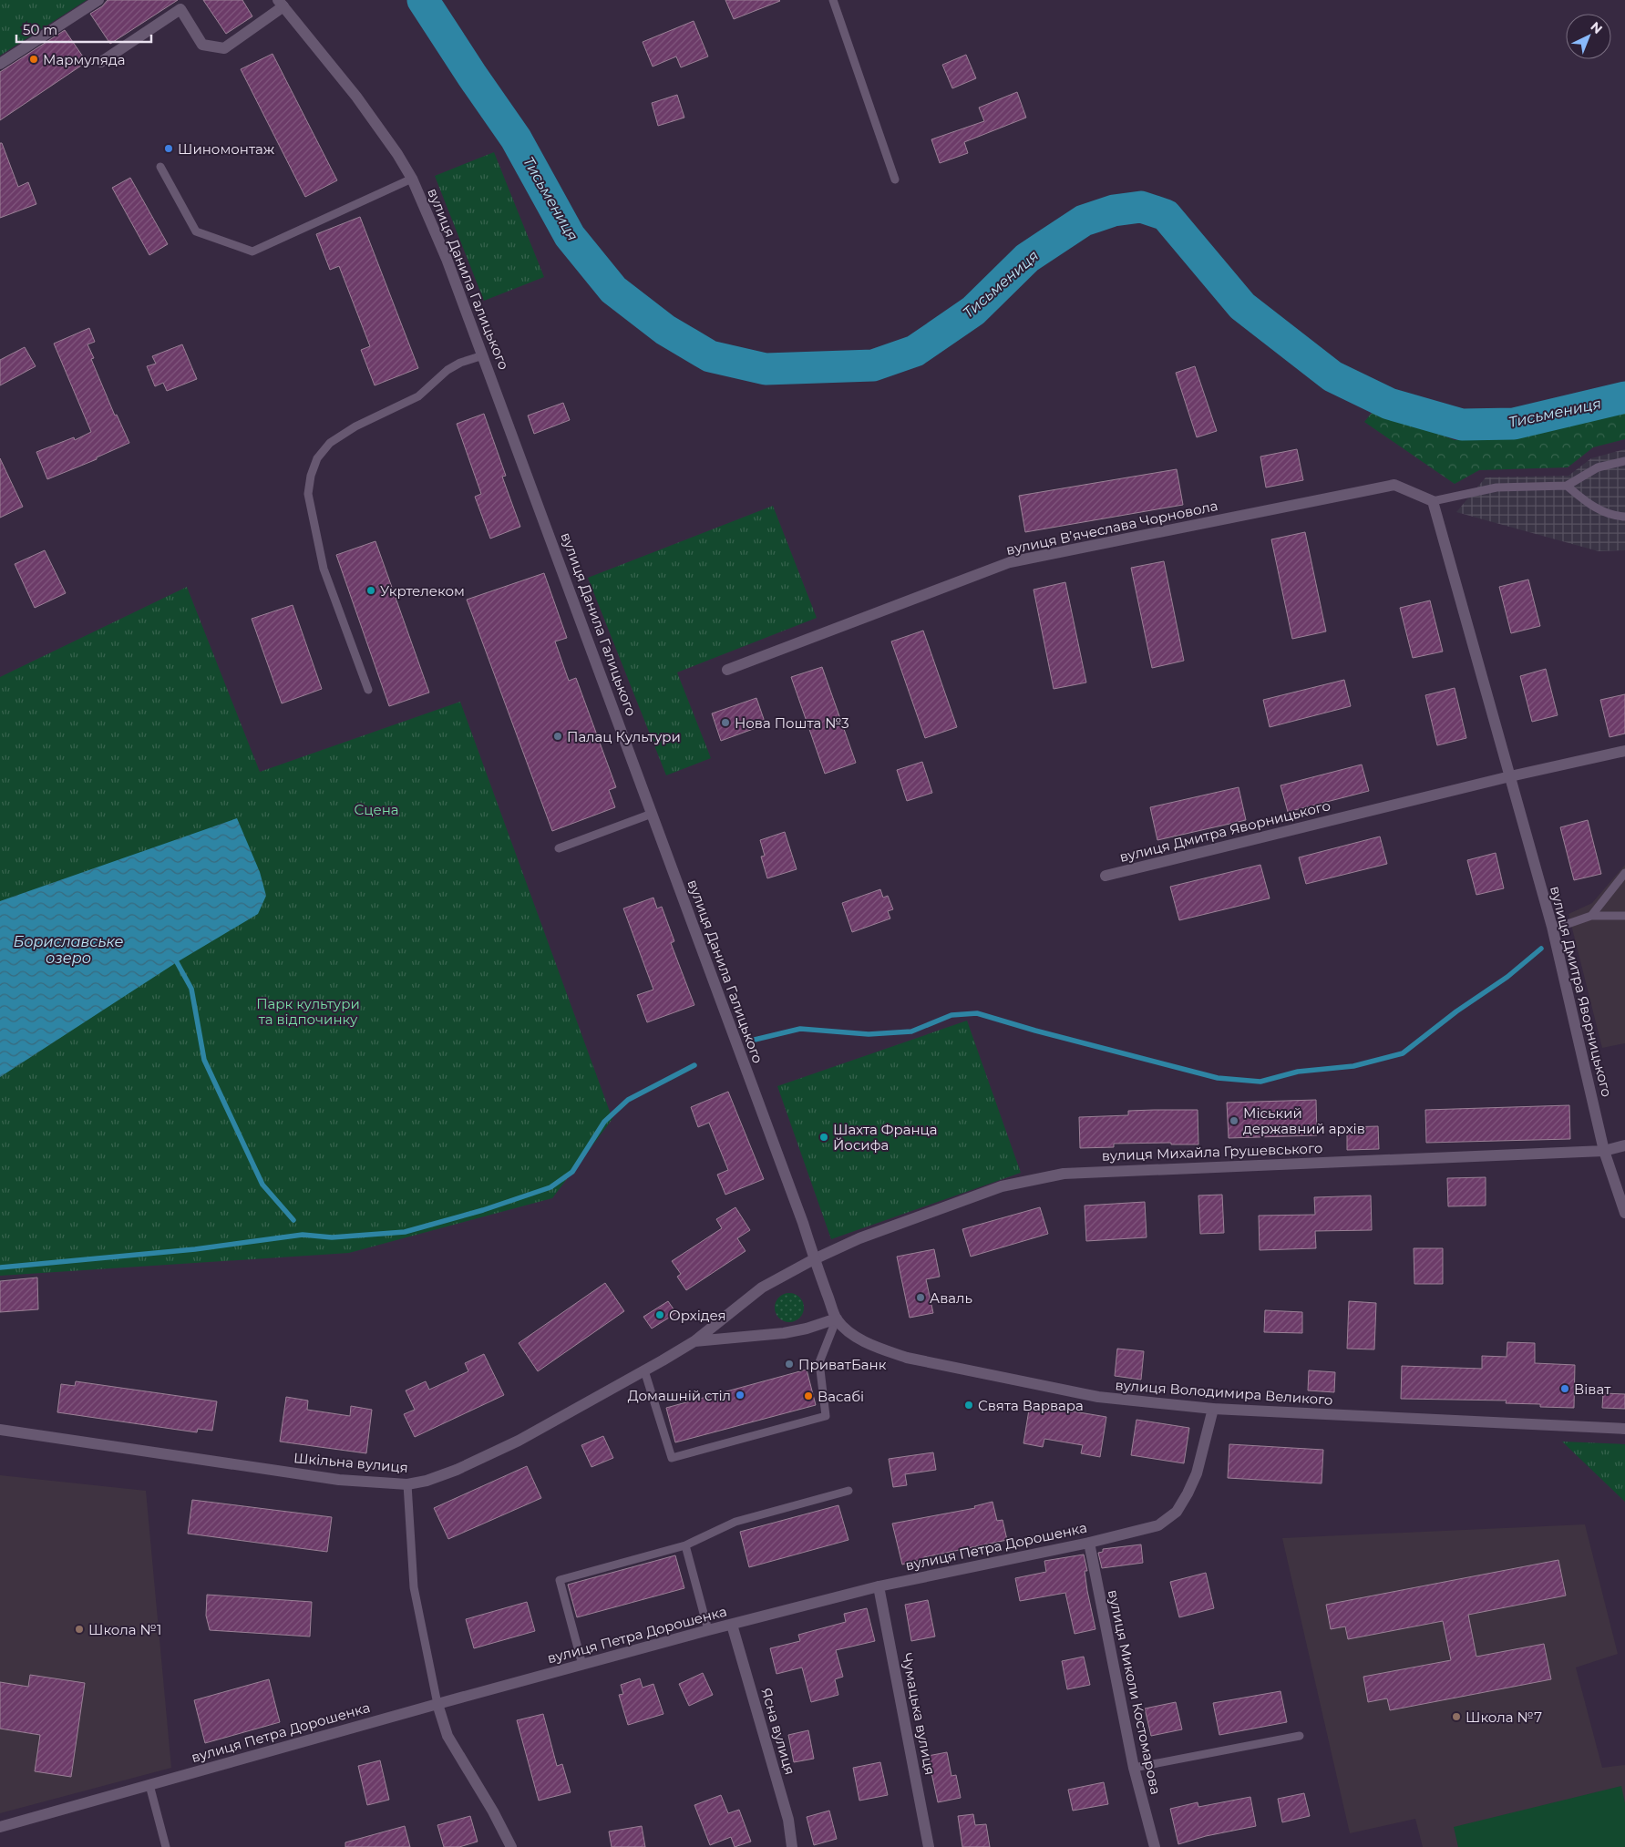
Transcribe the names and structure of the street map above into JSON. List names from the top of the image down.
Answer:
{
  "streets": {
    "street": [
      "вулиця Данила Галицького",
      "вулиця Вʼячеслава Чорновола",
      "вулиця Дмитра Яворницького",
      "вулиця Михайла Грушевського",
      "вулиця Володимира Великого",
      "Шкільна вулиця",
      "вулиця Петра Дорошенка",
      "вулиця Миколи Костомарова",
      "Чумацька вулиця",
      "Ясна вулиця"
    ]
  },
  "crossings": [
    ["вулиця Данила Галицького", "вулиця Михайла Грушевського"],
    ["вулиця Данила Галицького", "вулиця Володимира Великого"],
    ["вулиця Данила Галицького", "Шкільна вулиця"],
    ["вулиця Вʼячеслава Чорновола", "вулиця Дмитра Яворницького"],
    ["вулиця Дмитра Яворницького", "вулиця Михайла Грушевського"],
    ["вулиця Михайла Грушевського", "Шкільна вулиця"],
    ["вулиця Володимира Великого", "Шкільна вулиця"],
    ["вулиця Володимира Великого", "вулиця Петра Дорошенка"],
    ["вулиця Петра Дорошенка", "вулиця Миколи Костомарова"],
    ["вулиця Петра Дорошенка", "Чумацька вулиця"],
    ["вулиця Петра Дорошенка", "Ясна вулиця"]
  ],
  "water": ["Тисьмениця", "Бориславське озеро"],
  "parks": ["Сцена", "Парк культури та відпочинку"],
  "places": [
    "Мармуляда",
    "Шиномонтаж",
    "Укртелеком",
    "Нова Пошта №3",
    "Палац Культури",
    "Міський державний архів",
    "Шахта Франца Йосифа",
    "Аваль",
    "Орхідея",
    "ПриватБанк",
    "Віват",
    "Домашній стіл",
    "Васабі",
    "Свята Варвара",
    "Школа №1",
    "Школа №7"
  ],
  "scale_bar": "50 m",
  "north": "top right"
}
